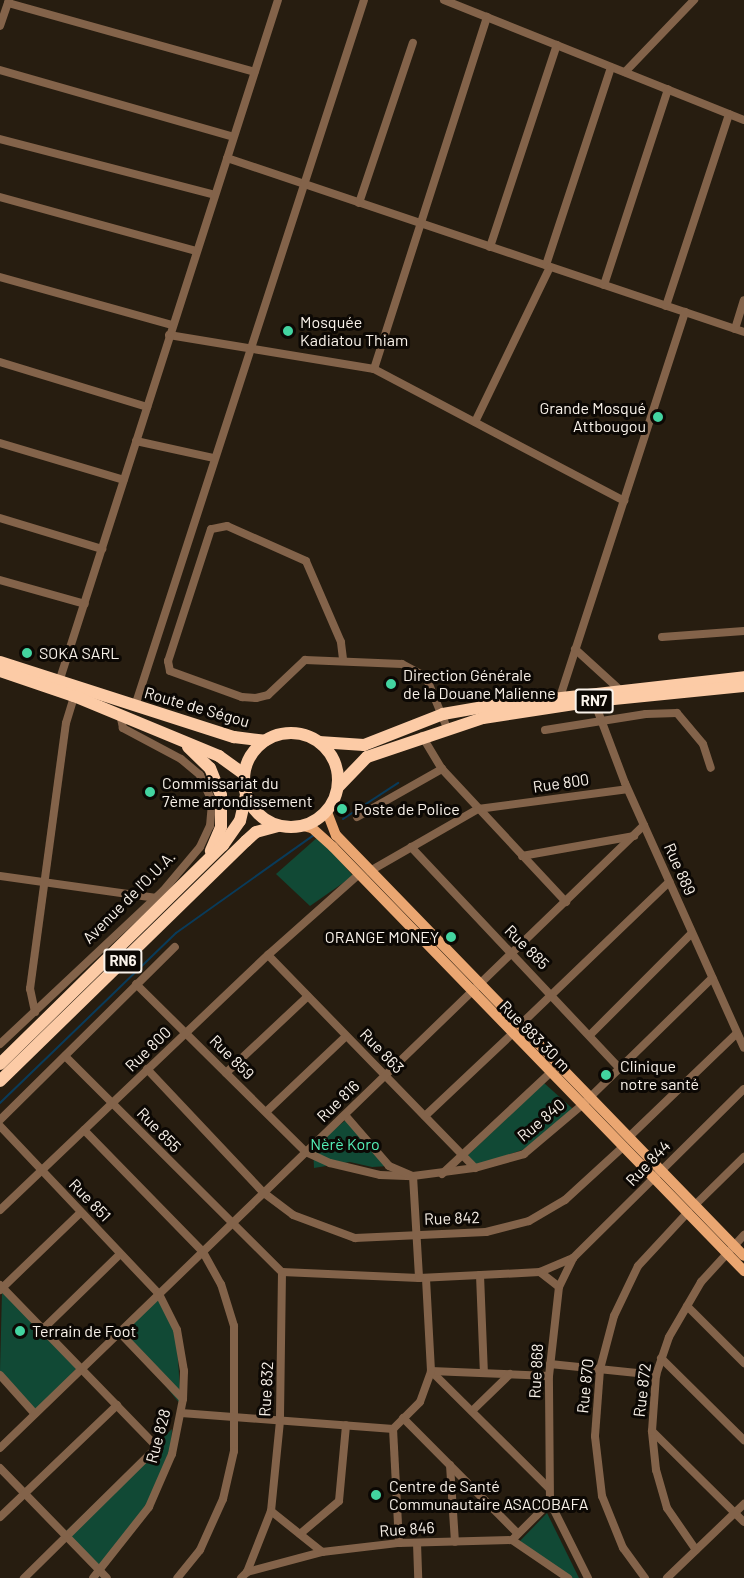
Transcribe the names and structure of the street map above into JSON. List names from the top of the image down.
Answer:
{
  "streets": {
    "highway": [
      "RN7",
      "Route de Ségou",
      "Avenue de l'O.U.A.",
      "RN6"
    ],
    "main road": ["Rue 883 30 m"],
    "street": [
      "Rue 800",
      "Rue 889",
      "Rue 885",
      "Rue 863",
      "Rue 859",
      "Rue 816",
      "Rue 840",
      "Rue 855",
      "Rue 844",
      "Rue 851",
      "Rue 842",
      "Rue 868",
      "Rue 870",
      "Rue 832",
      "Rue 872",
      "Rue 828",
      "Rue 846"
    ]
  },
  "crossings": [
    ["RN7", "Route de Ségou"],
    ["RN7", "Rue 889"],
    ["RN7", "Avenue de l'O.U.A."],
    ["RN7", "RN6"],
    ["RN7", "Rue 883 30 m"],
    ["Route de Ségou", "Avenue de l'O.U.A."],
    ["Route de Ségou", "RN6"],
    ["Route de Ségou", "Rue 883 30 m"],
    ["Rue 800", "Rue 889"],
    ["Rue 800", "Rue 885"],
    ["Rue 800", "Rue 883 30 m"],
    ["Rue 800", "Rue 863"],
    ["Rue 800", "Rue 859"],
    ["Rue 800", "Rue 855"],
    ["Rue 800", "Rue 851"],
    ["Rue 800", "Rue 842"],
    ["Rue 889", "Rue 816"],
    ["Rue 889", "Rue 840"],
    ["Avenue de l'O.U.A.", "RN6"],
    ["Avenue de l'O.U.A.", "Rue 883 30 m"],
    ["Rue 885", "Rue 816"],
    ["Rue 885", "Rue 840"],
    ["RN6", "Rue 883 30 m"],
    ["Rue 883 30 m", "Rue 816"],
    ["Rue 883 30 m", "Rue 840"],
    ["Rue 883 30 m", "Rue 844"],
    ["Rue 883 30 m", "Rue 842"],
    ["Rue 883 30 m", "Rue 870"],
    ["Rue 883 30 m", "Rue 872"],
    ["Rue 863", "Rue 816"],
    ["Rue 863", "Rue 840"],
    ["Rue 859", "Rue 816"],
    ["Rue 859", "Rue 840"],
    ["Rue 816", "Rue 840"],
    ["Rue 816", "Rue 855"],
    ["Rue 816", "Rue 851"],
    ["Rue 816", "Rue 842"],
    ["Rue 816", "Rue 828"],
    ["Rue 844", "Rue 868"],
    ["Rue 851", "Rue 828"],
    ["Rue 832", "Rue 846"]
  ],
  "parks": ["Nèrè Koro"],
  "places": [
    "Mosquée Kadiatou Thiam",
    "Grande Mosqué Attbougou",
    "SOKA SARL",
    "Direction Générale de la Douane Malienne",
    "Commissariat du 7ème arrondissement",
    "Poste de Police",
    "ORANGE MONEY",
    "Clinique notre santé",
    "Terrain de Foot",
    "Centre de Santé Communautaire ASACOBAFA"
  ]
}
